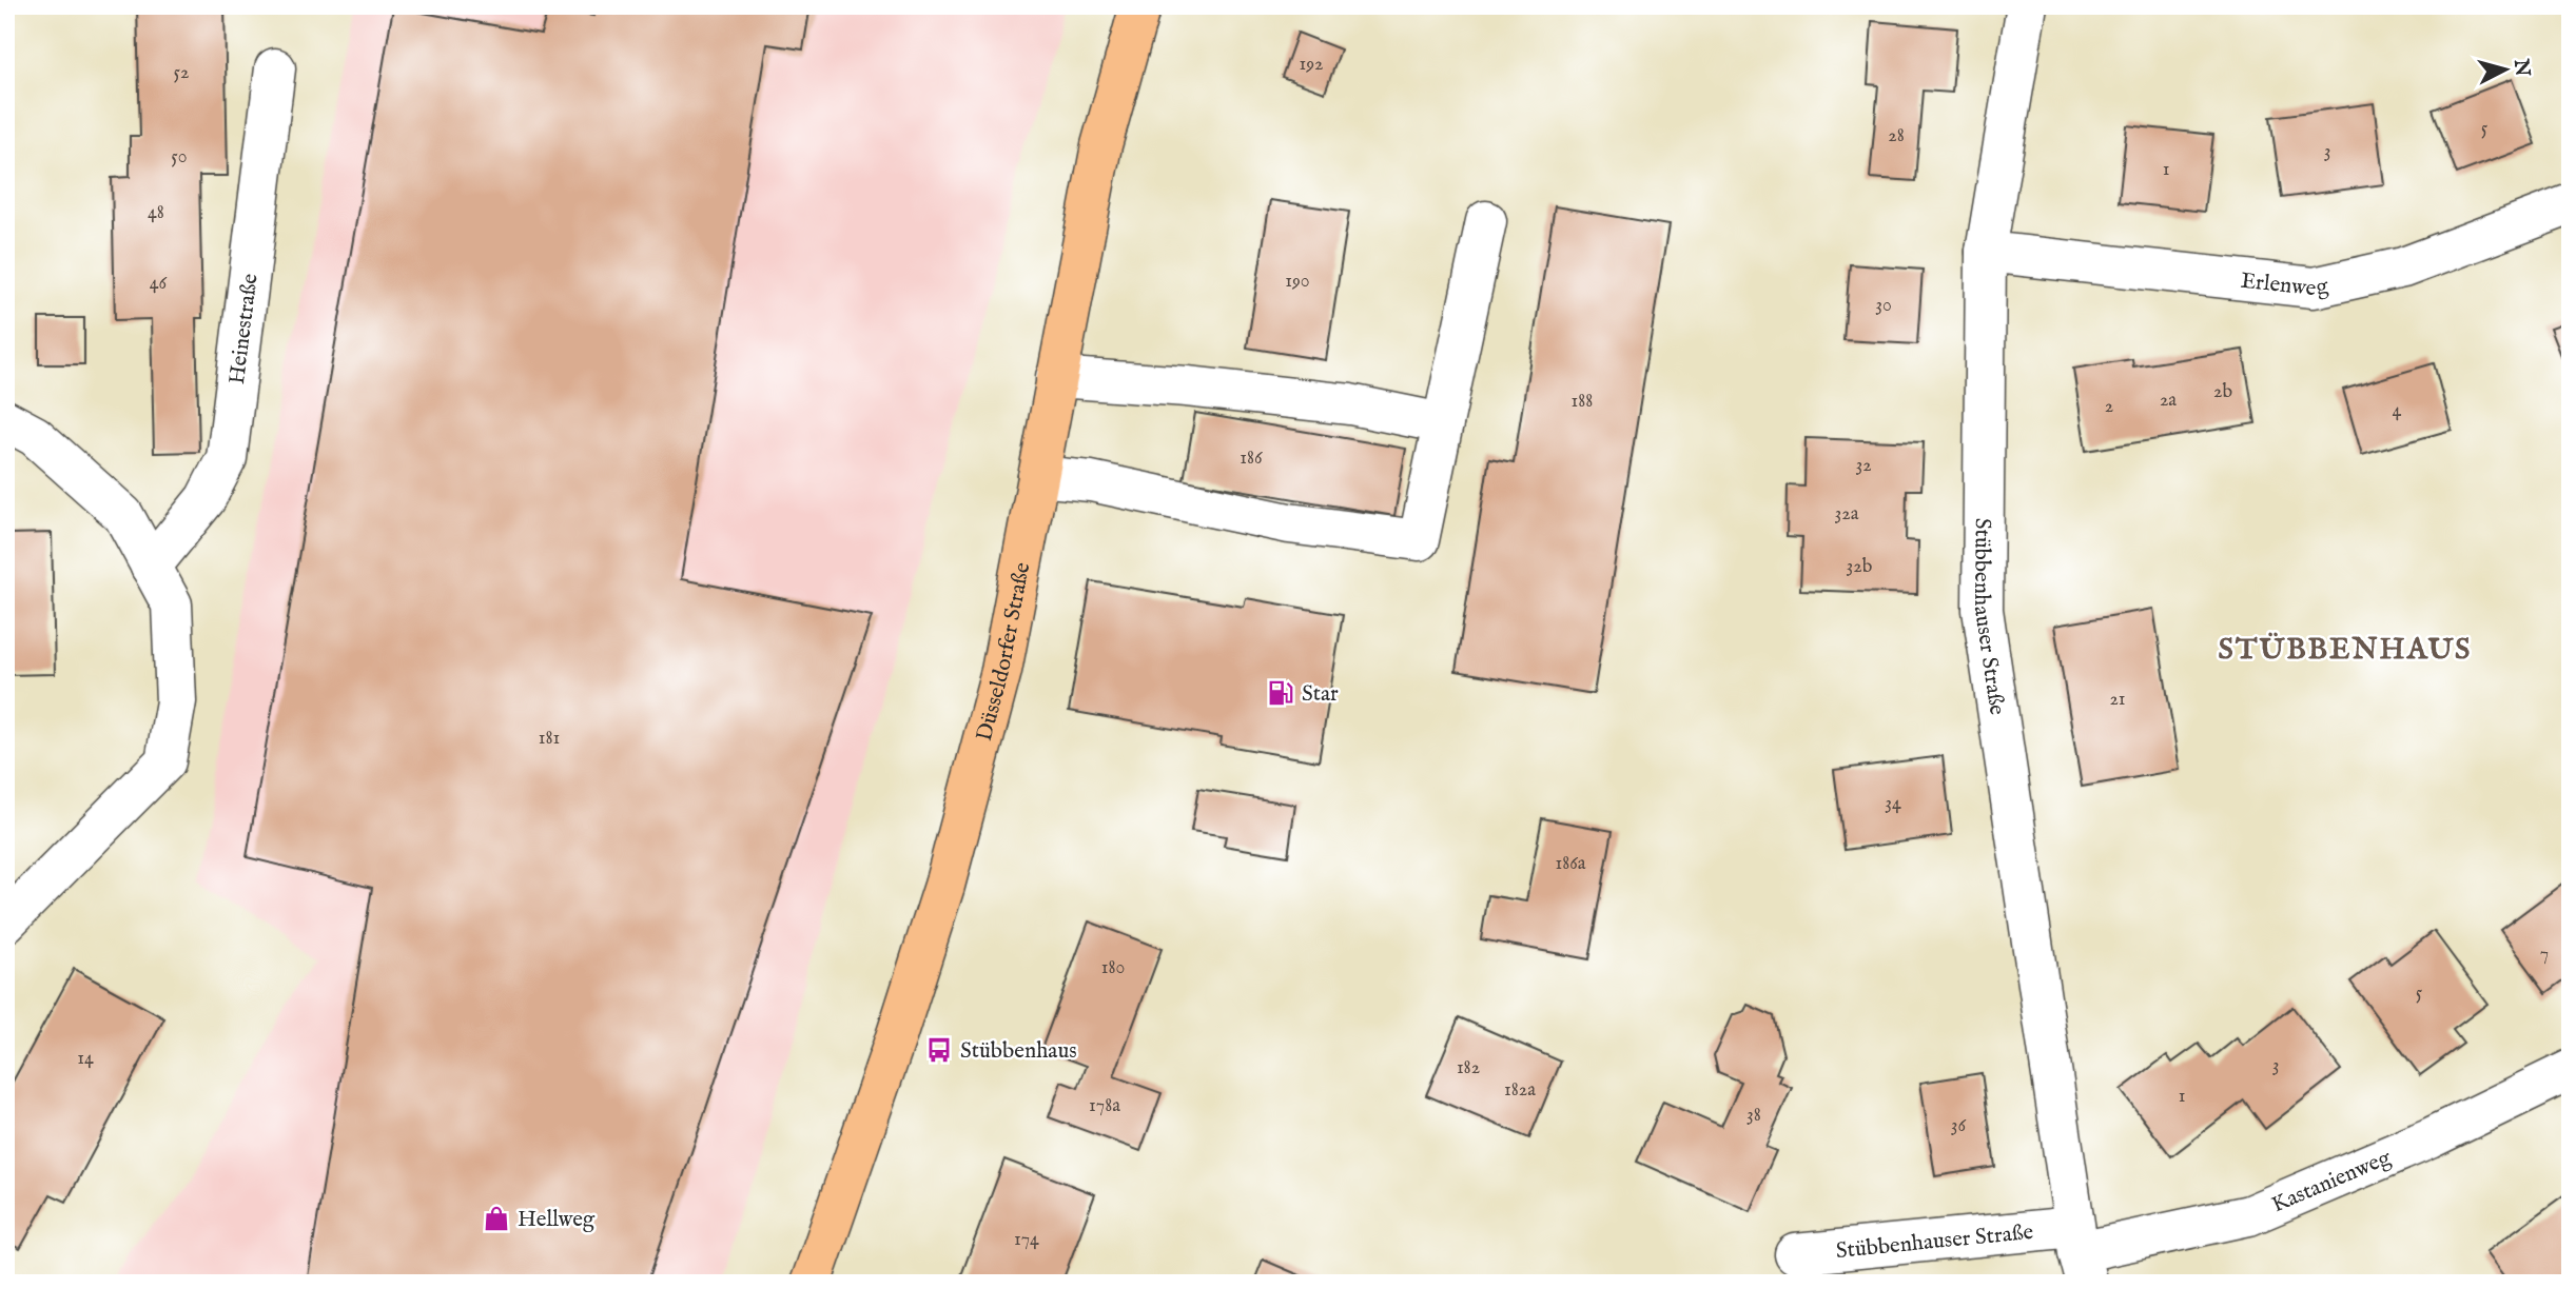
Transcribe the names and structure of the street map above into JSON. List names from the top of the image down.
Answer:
{
  "streets": {
    "main road": ["Düsseldorfer Straße"],
    "street": [
      "Erlenweg",
      "Heinestraße",
      "Stübbenhauser Straße",
      "Kastanienweg"
    ]
  },
  "crossings": [
    ["Erlenweg", "Stübbenhauser Straße"],
    ["Stübbenhauser Straße", "Kastanienweg"]
  ],
  "districts": ["STÜBBENHAUS"],
  "places": {
    "fuel station": ["Star"],
    "bus stop": ["Stübbenhaus"],
    "shop": ["Hellweg"]
  },
  "house_numbers": [
    "192",
    "52",
    "5",
    "28",
    "3",
    "50",
    "1",
    "48",
    "190",
    "46",
    "30",
    "2b",
    "2a",
    "188",
    "2",
    "4",
    "186",
    "32",
    "32a",
    "32b",
    "21",
    "181",
    "34",
    "186a",
    "7",
    "180",
    "5",
    "14",
    "3",
    "182",
    "182a",
    "1",
    "178a",
    "38",
    "36",
    "174"
  ],
  "north": "right"
}
